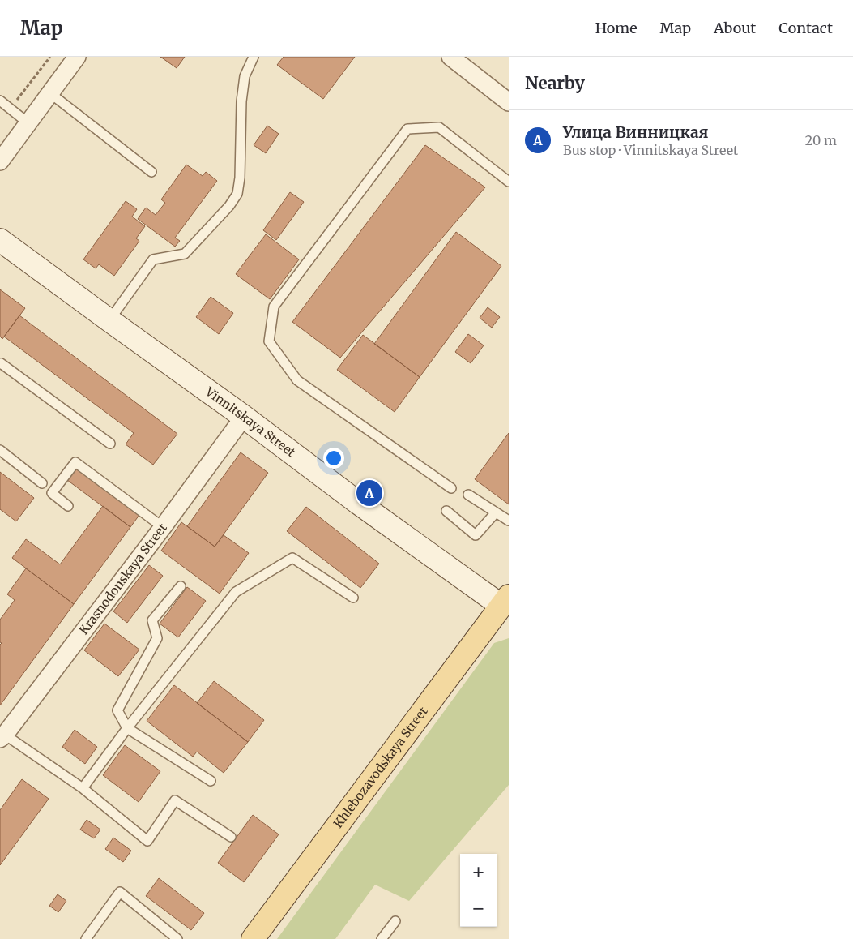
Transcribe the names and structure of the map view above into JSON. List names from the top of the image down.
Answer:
{
  "streets": {
    "main road": ["Khlebozavodskaya Street"],
    "street": ["Vinnitskaya Street", "Krasnodonskaya Street"]
  },
  "crossings": [
    ["Vinnitskaya Street", "Krasnodonskaya Street"],
    ["Vinnitskaya Street", "Khlebozavodskaya Street"]
  ],
  "page": {
    "header": "Map",
    "nav": [
      "Home",
      "Map",
      "About",
      "Contact"
    ],
    "heading": "Nearby",
    "list": [
      {
        "mark": "A",
        "name": "Улица Винницкая",
        "note": "Bus stop · Vinnitskaya Street",
        "value": "20 m"
      }
    ],
    "pins": "A",
    "map_buttons": ["+", "−"]
  }
}
